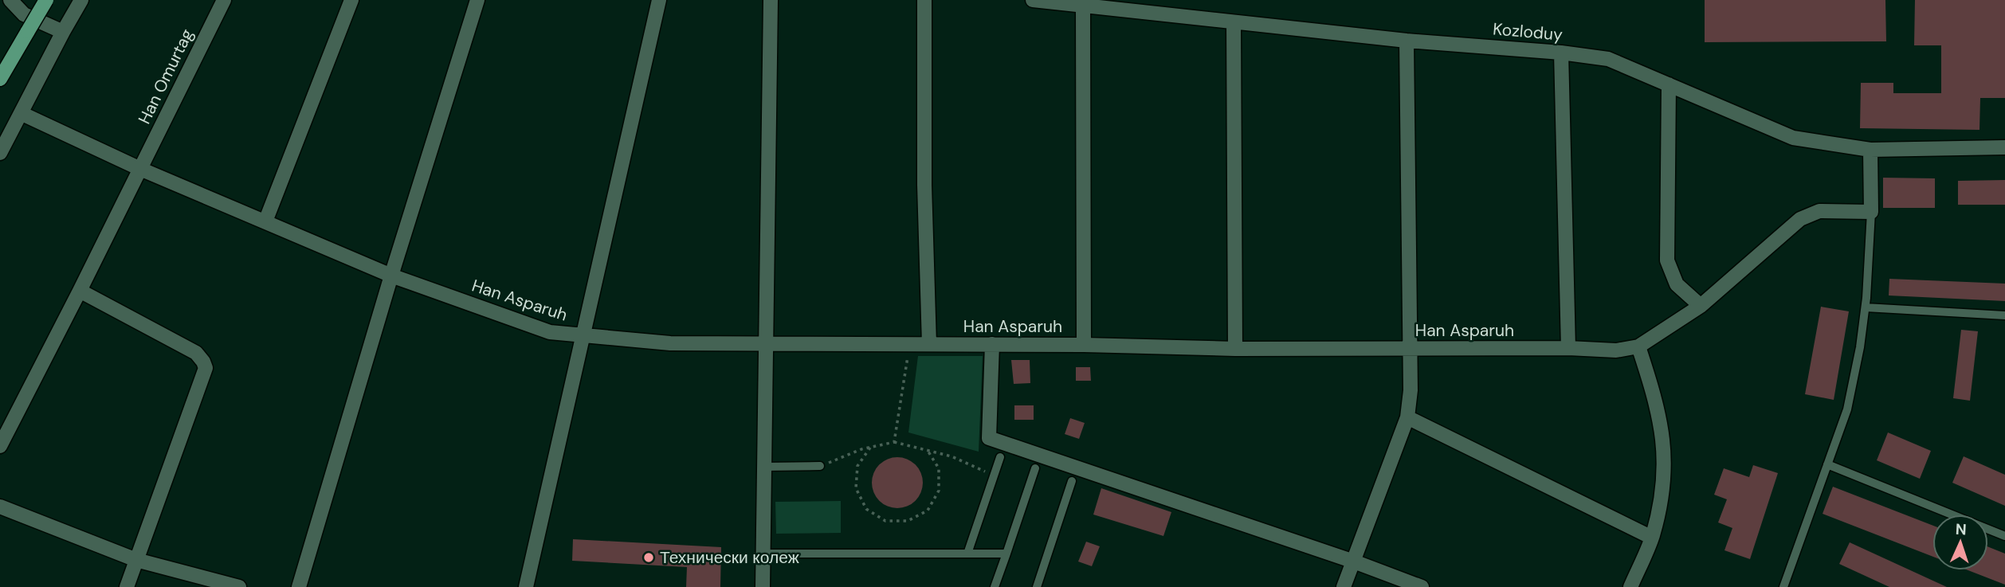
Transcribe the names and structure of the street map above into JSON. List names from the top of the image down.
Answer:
{
  "streets": {
    "street": ["Kozloduy", "Han Omurtag", "Han Asparuh"]
  },
  "crossings": [
    ["Han Omurtag", "Han Asparuh"]
  ],
  "places": ["Технически колеж"],
  "north": "top"
}
